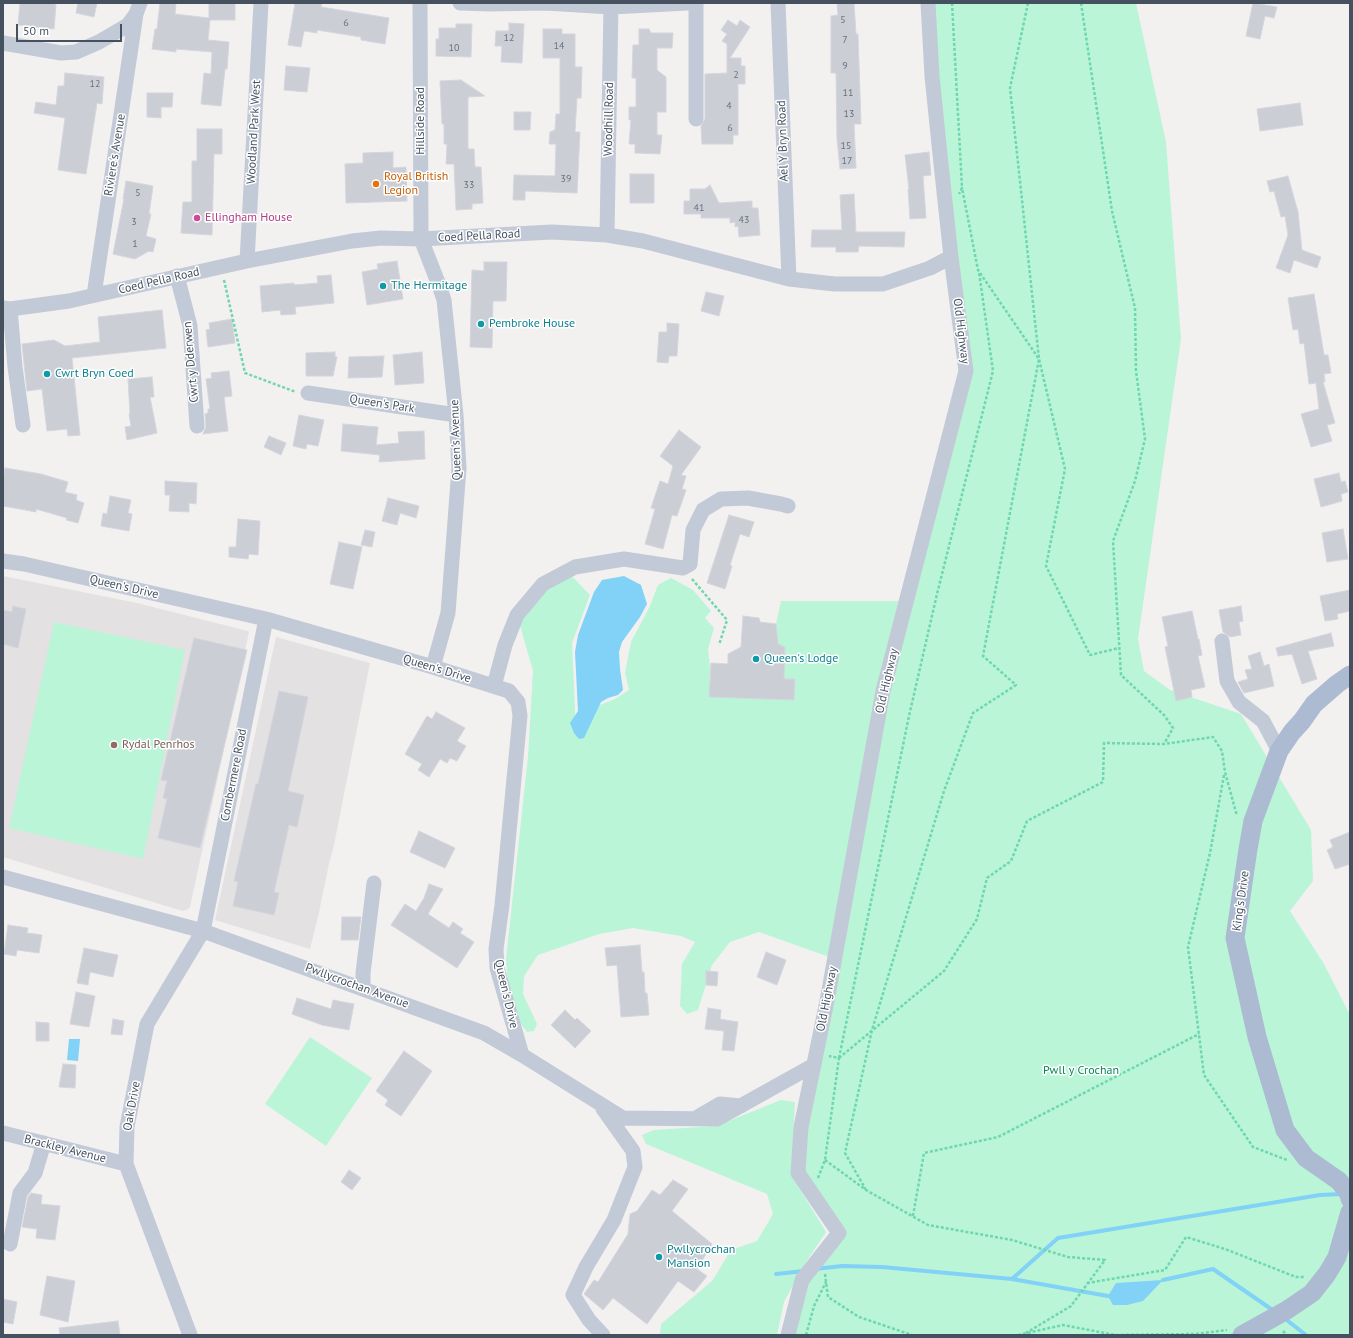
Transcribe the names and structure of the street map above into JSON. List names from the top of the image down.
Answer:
{
  "streets": {
    "main road": ["King's Drive"],
    "street": [
      "Woodhill Road",
      "Hillside Road",
      "Woodland Park West",
      "Ael Y Bryn Road",
      "Riviere's Avenue",
      "Coed Pella Road",
      "Old Highway",
      "Cwrt y Dderwen",
      "Queen's Park",
      "Queen's Avenue",
      "Queen's Drive",
      "Combermere Road",
      "Pwllycrochan Avenue",
      "Oak Drive",
      "Brackley Avenue"
    ]
  },
  "crossings": [
    ["Woodhill Road", "Coed Pella Road"],
    ["Hillside Road", "Coed Pella Road"],
    ["Hillside Road", "Queen's Avenue"],
    ["Woodland Park West", "Coed Pella Road"],
    ["Ael Y Bryn Road", "Coed Pella Road"],
    ["Riviere's Avenue", "Coed Pella Road"],
    ["Coed Pella Road", "Old Highway"],
    ["Coed Pella Road", "Cwrt y Dderwen"],
    ["Coed Pella Road", "Queen's Avenue"],
    ["Old Highway", "Pwllycrochan Avenue"],
    ["Queen's Park", "Queen's Avenue"],
    ["Queen's Avenue", "Queen's Drive"],
    ["Queen's Drive", "Combermere Road"],
    ["Queen's Drive", "Pwllycrochan Avenue"],
    ["Combermere Road", "Pwllycrochan Avenue"],
    ["Combermere Road", "Oak Drive"],
    ["Pwllycrochan Avenue", "Oak Drive"],
    ["Oak Drive", "Brackley Avenue"]
  ],
  "parks": ["Pwll y Crochan"],
  "places": [
    "Royal British Legion",
    "Ellingham House",
    "The Hermitage",
    "Pembroke House",
    "Cwrt Bryn Coed",
    "Queen's Lodge",
    "Rydal Penrhos",
    "Pwllycrochan Mansion"
  ],
  "house_numbers": [
    "5",
    "6",
    "12",
    "7",
    "14",
    "10",
    "9",
    "2",
    "12",
    "11",
    "4",
    "13",
    "6",
    "15",
    "17",
    "39",
    "33",
    "5",
    "41",
    "43",
    "3",
    "1"
  ],
  "scale_bar": "50 m"
}
